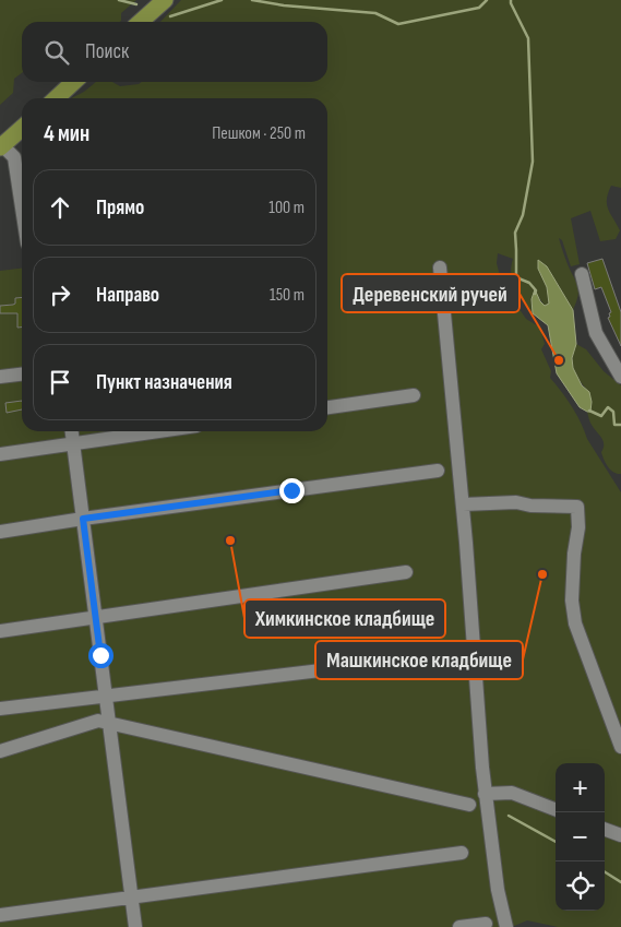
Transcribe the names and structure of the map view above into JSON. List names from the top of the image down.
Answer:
{
  "places": ["Деревенский ручей", "Химкинское кладбище", "Машкинское кладбище"],
  "page": {
    "search": "Поиск",
    "heading": ["4 мин", "Пешком · 250 m"],
    "list": [
      ["Прямо", "100 m"],
      ["Направо", "150 m"],
      "Пункт назначения"
    ],
    "map_buttons": ["+", "−"]
  }
}
